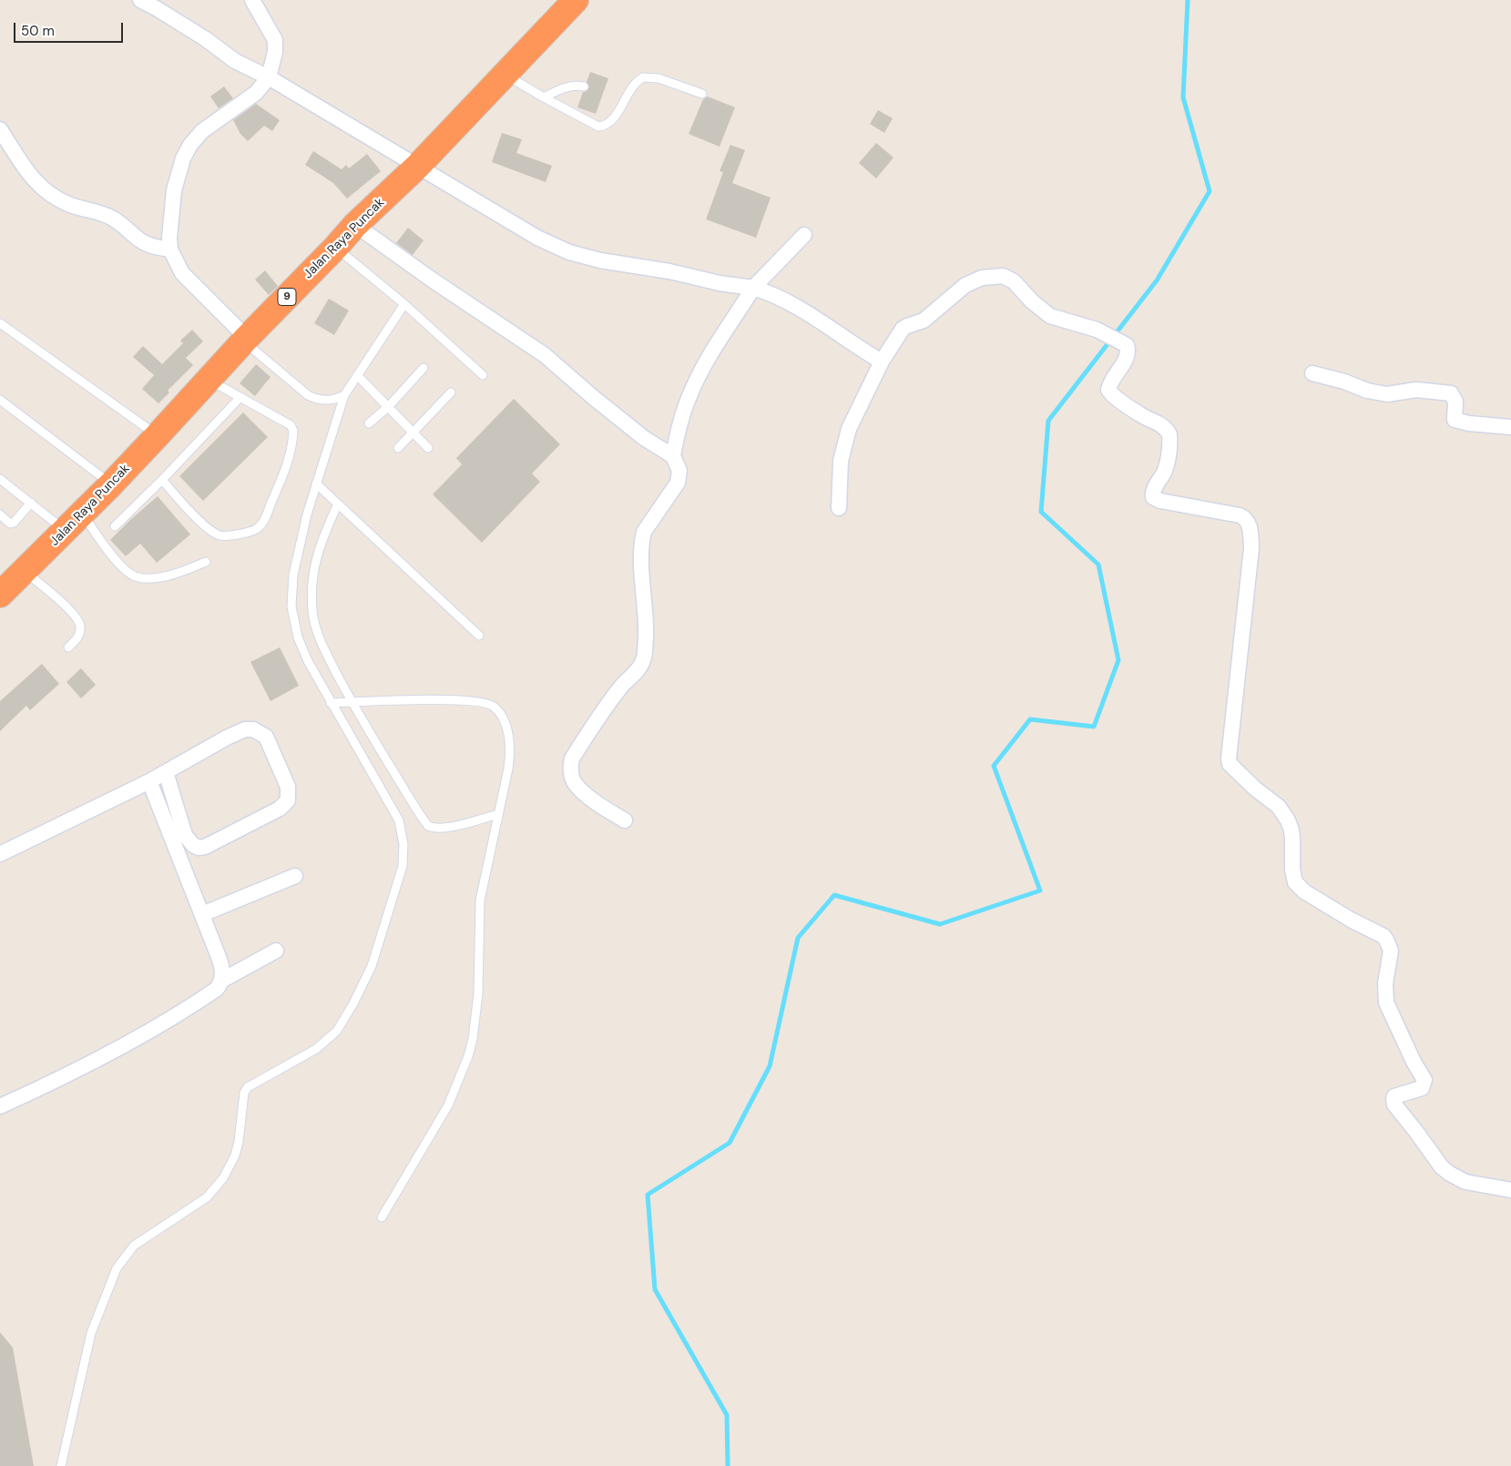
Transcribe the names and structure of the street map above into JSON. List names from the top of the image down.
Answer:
{
  "streets": {
    "highway": ["Jalan Raya Puncak", "9"]
  },
  "scale_bar": "50 m"
}
